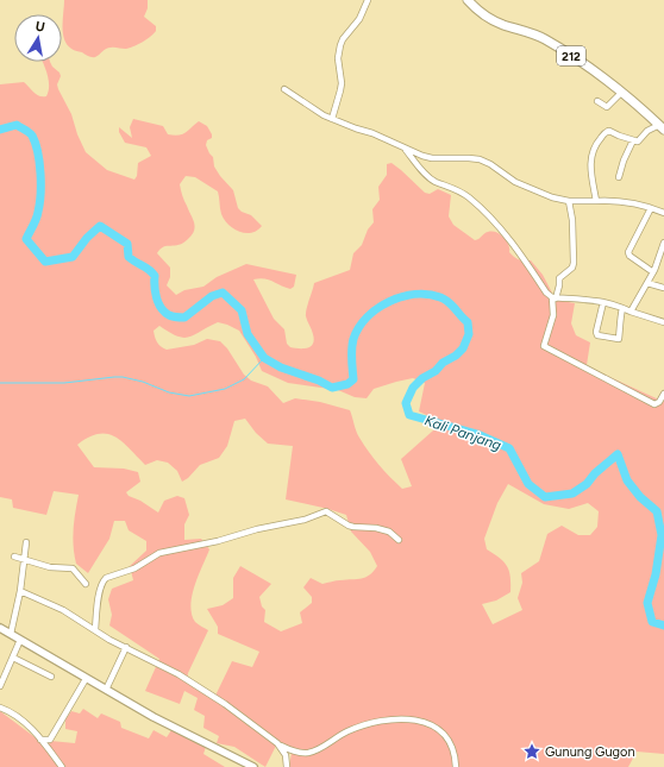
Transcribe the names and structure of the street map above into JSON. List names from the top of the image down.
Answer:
{
  "streets": {
    "main road": ["212"]
  },
  "water": ["Kali Panjang"],
  "places": {
    "place": ["Gunung Gugon"]
  },
  "north": "top"
}
